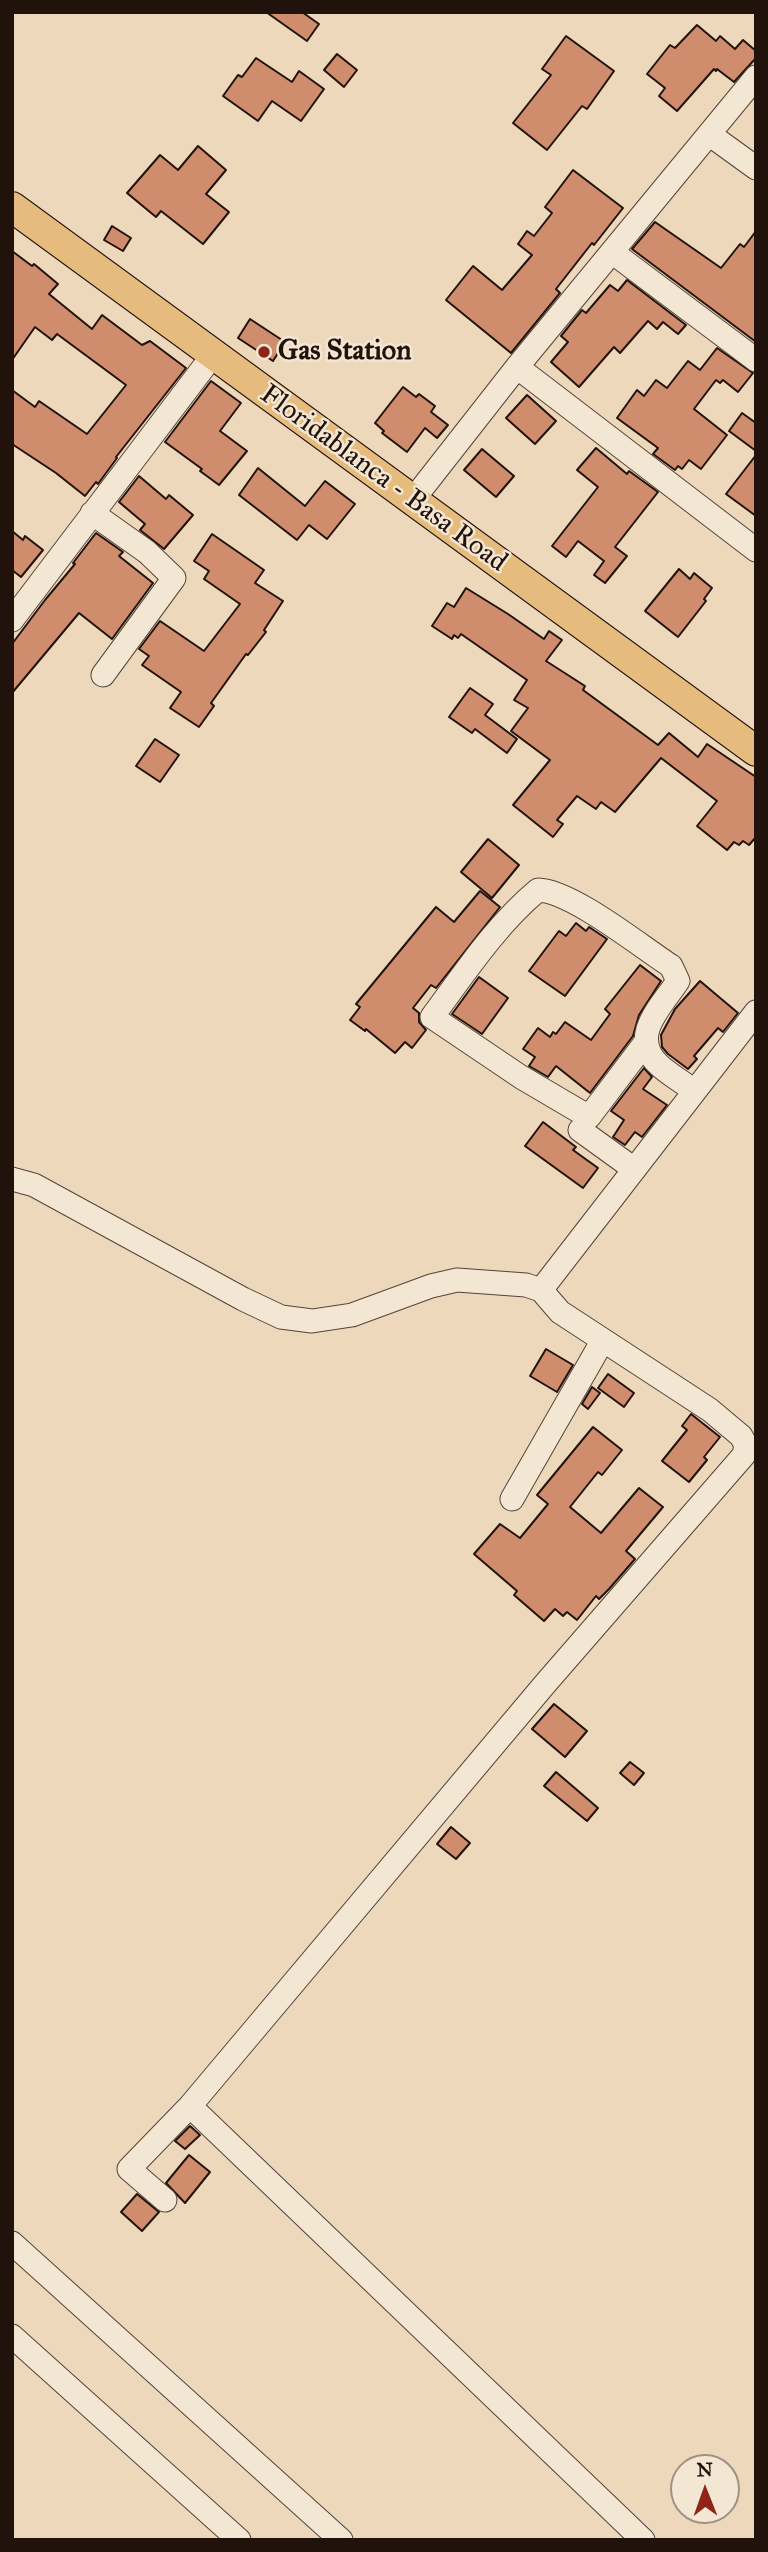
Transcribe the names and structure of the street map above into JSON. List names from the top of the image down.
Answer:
{
  "streets": {
    "main road": ["Floridablanca - Basa Road"]
  },
  "places": ["Gas Station"],
  "north": "top"
}
